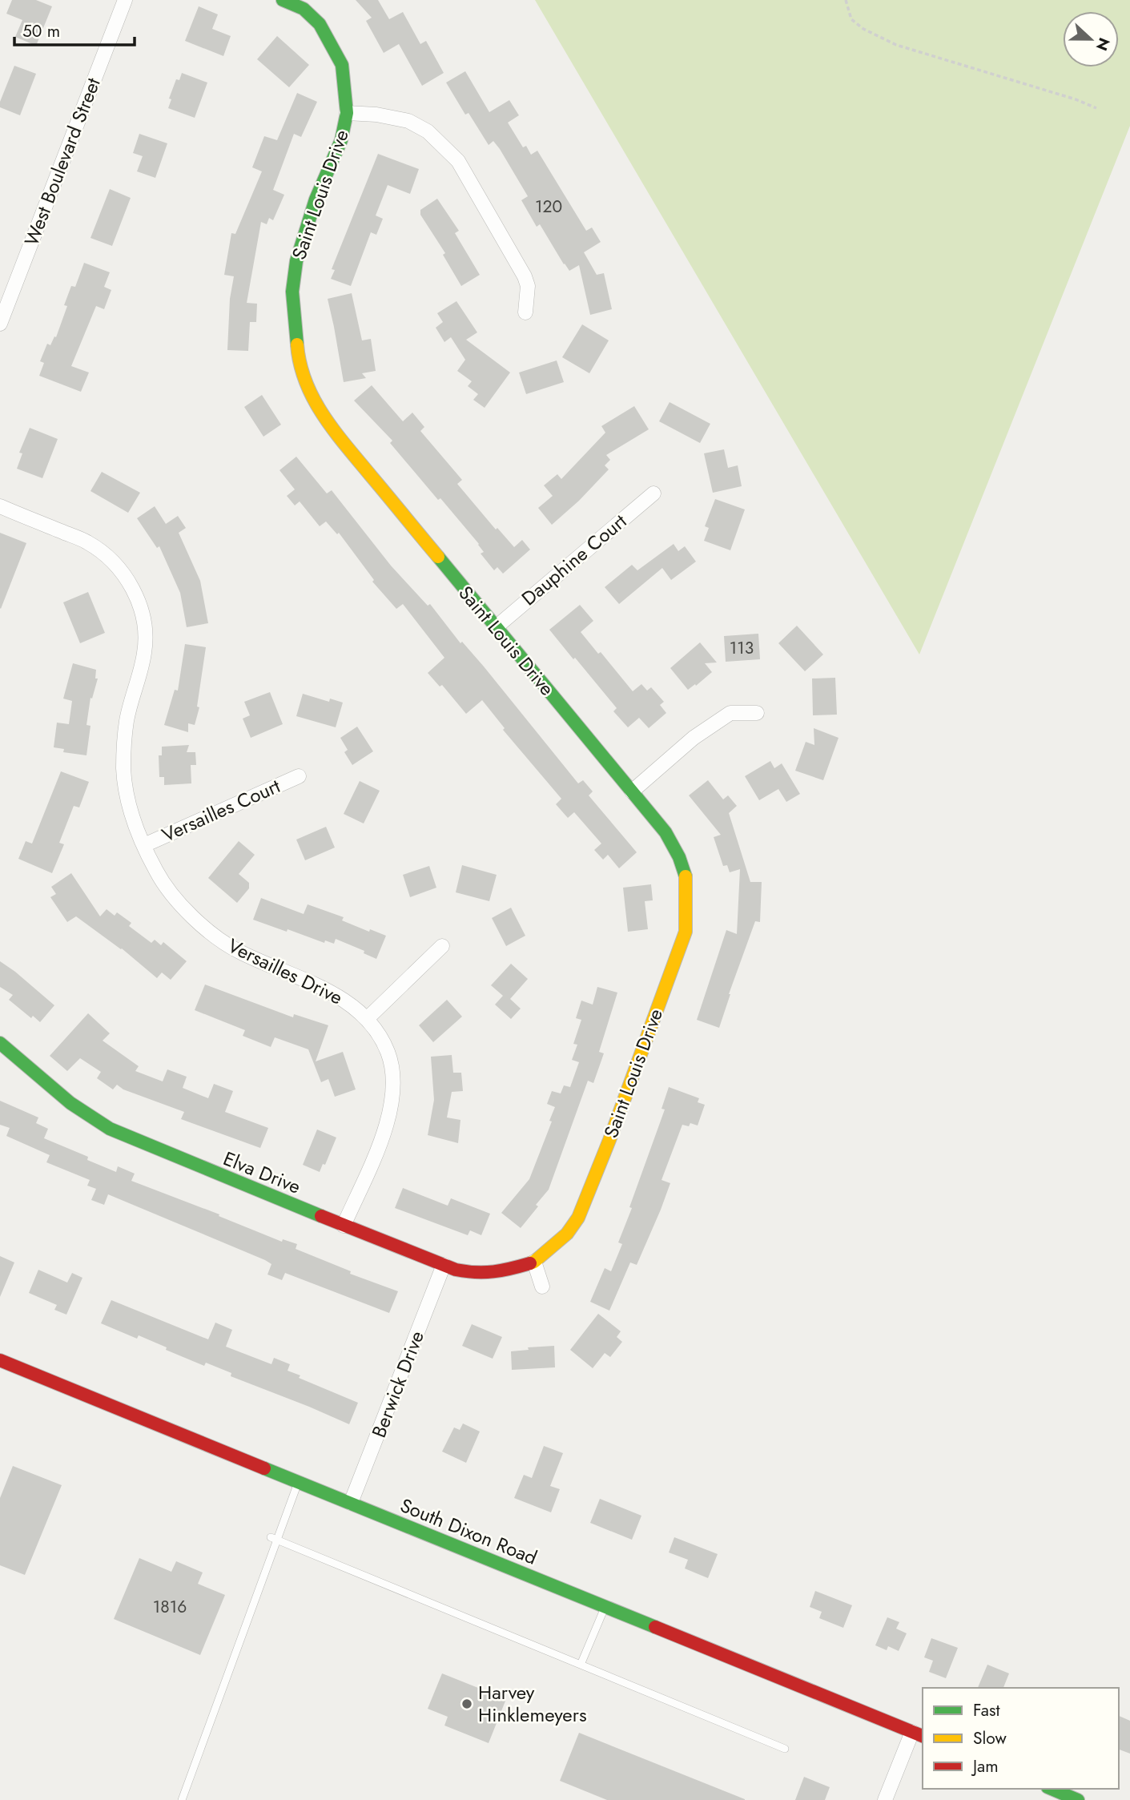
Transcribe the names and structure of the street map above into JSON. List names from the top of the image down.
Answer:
{
  "streets": {
    "street": [
      "West Boulevard Street",
      "Saint Louis Drive",
      "Dauphine Court",
      "Versailles Court",
      "Versailles Drive",
      "Elva Drive",
      "Berwick Drive",
      "South Dixon Road"
    ]
  },
  "crossings": [
    ["Saint Louis Drive", "Dauphine Court"],
    ["Saint Louis Drive", "Elva Drive"],
    ["Versailles Court", "Versailles Drive"],
    ["Versailles Drive", "Elva Drive"],
    ["Elva Drive", "Berwick Drive"],
    ["Berwick Drive", "South Dixon Road"]
  ],
  "places": ["Harvey Hinklemeyers"],
  "house_numbers": ["120", "113", "1816"],
  "legend": ["Fast", "Slow", "Jam"],
  "scale_bar": "50 m",
  "north": "right"
}
